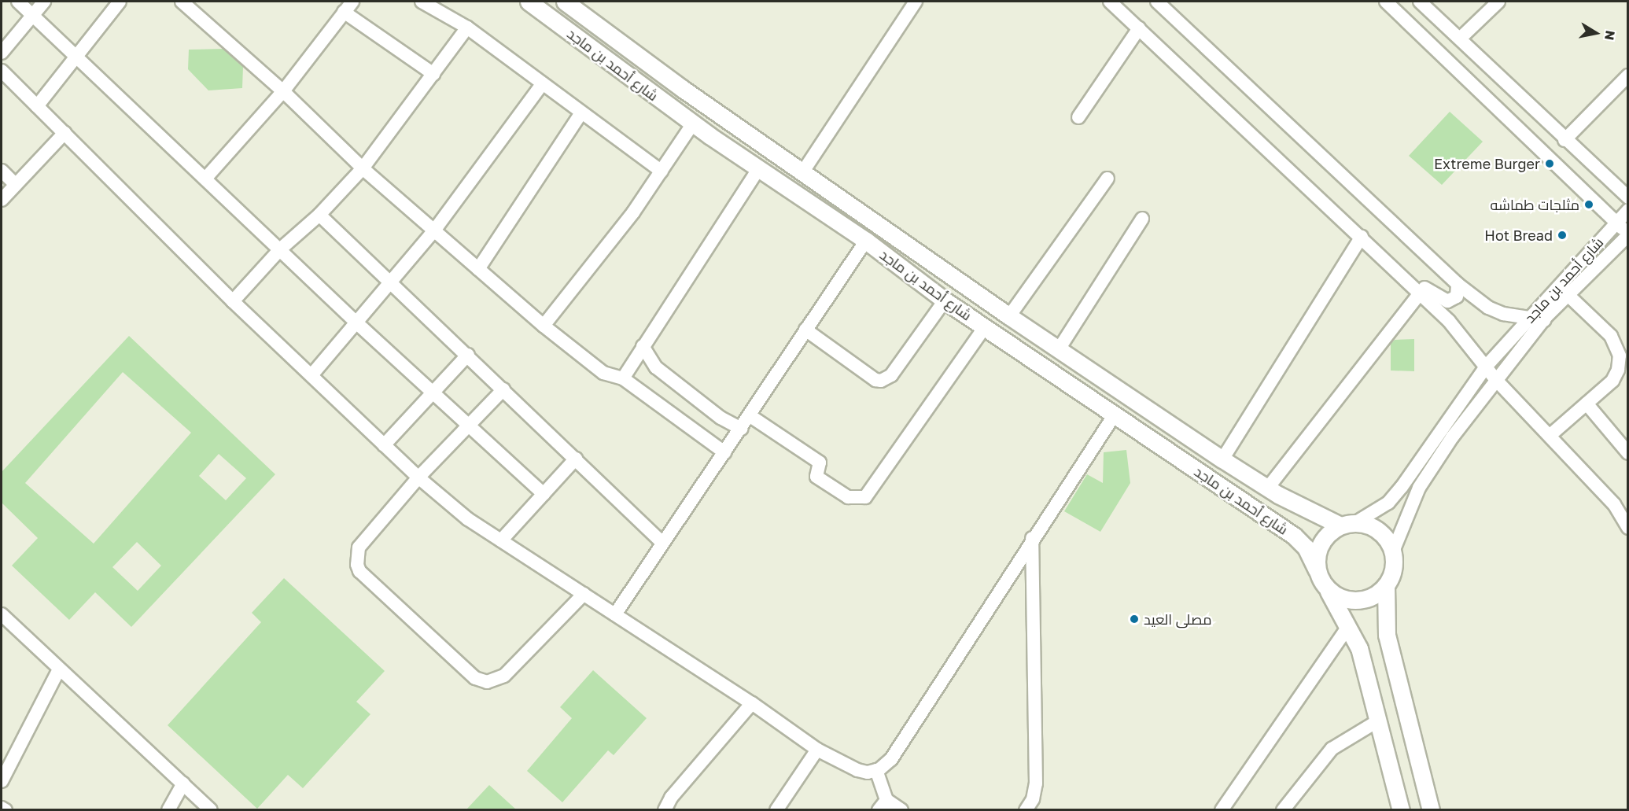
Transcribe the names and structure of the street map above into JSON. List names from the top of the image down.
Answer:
{
  "streets": {
    "main road": ["شارع أحمد بن ماجد"]
  },
  "places": [
    "Extreme Burger",
    "مثلجات طماشه",
    "Hot Bread",
    "مصلى العيد"
  ],
  "north": "right"
}
